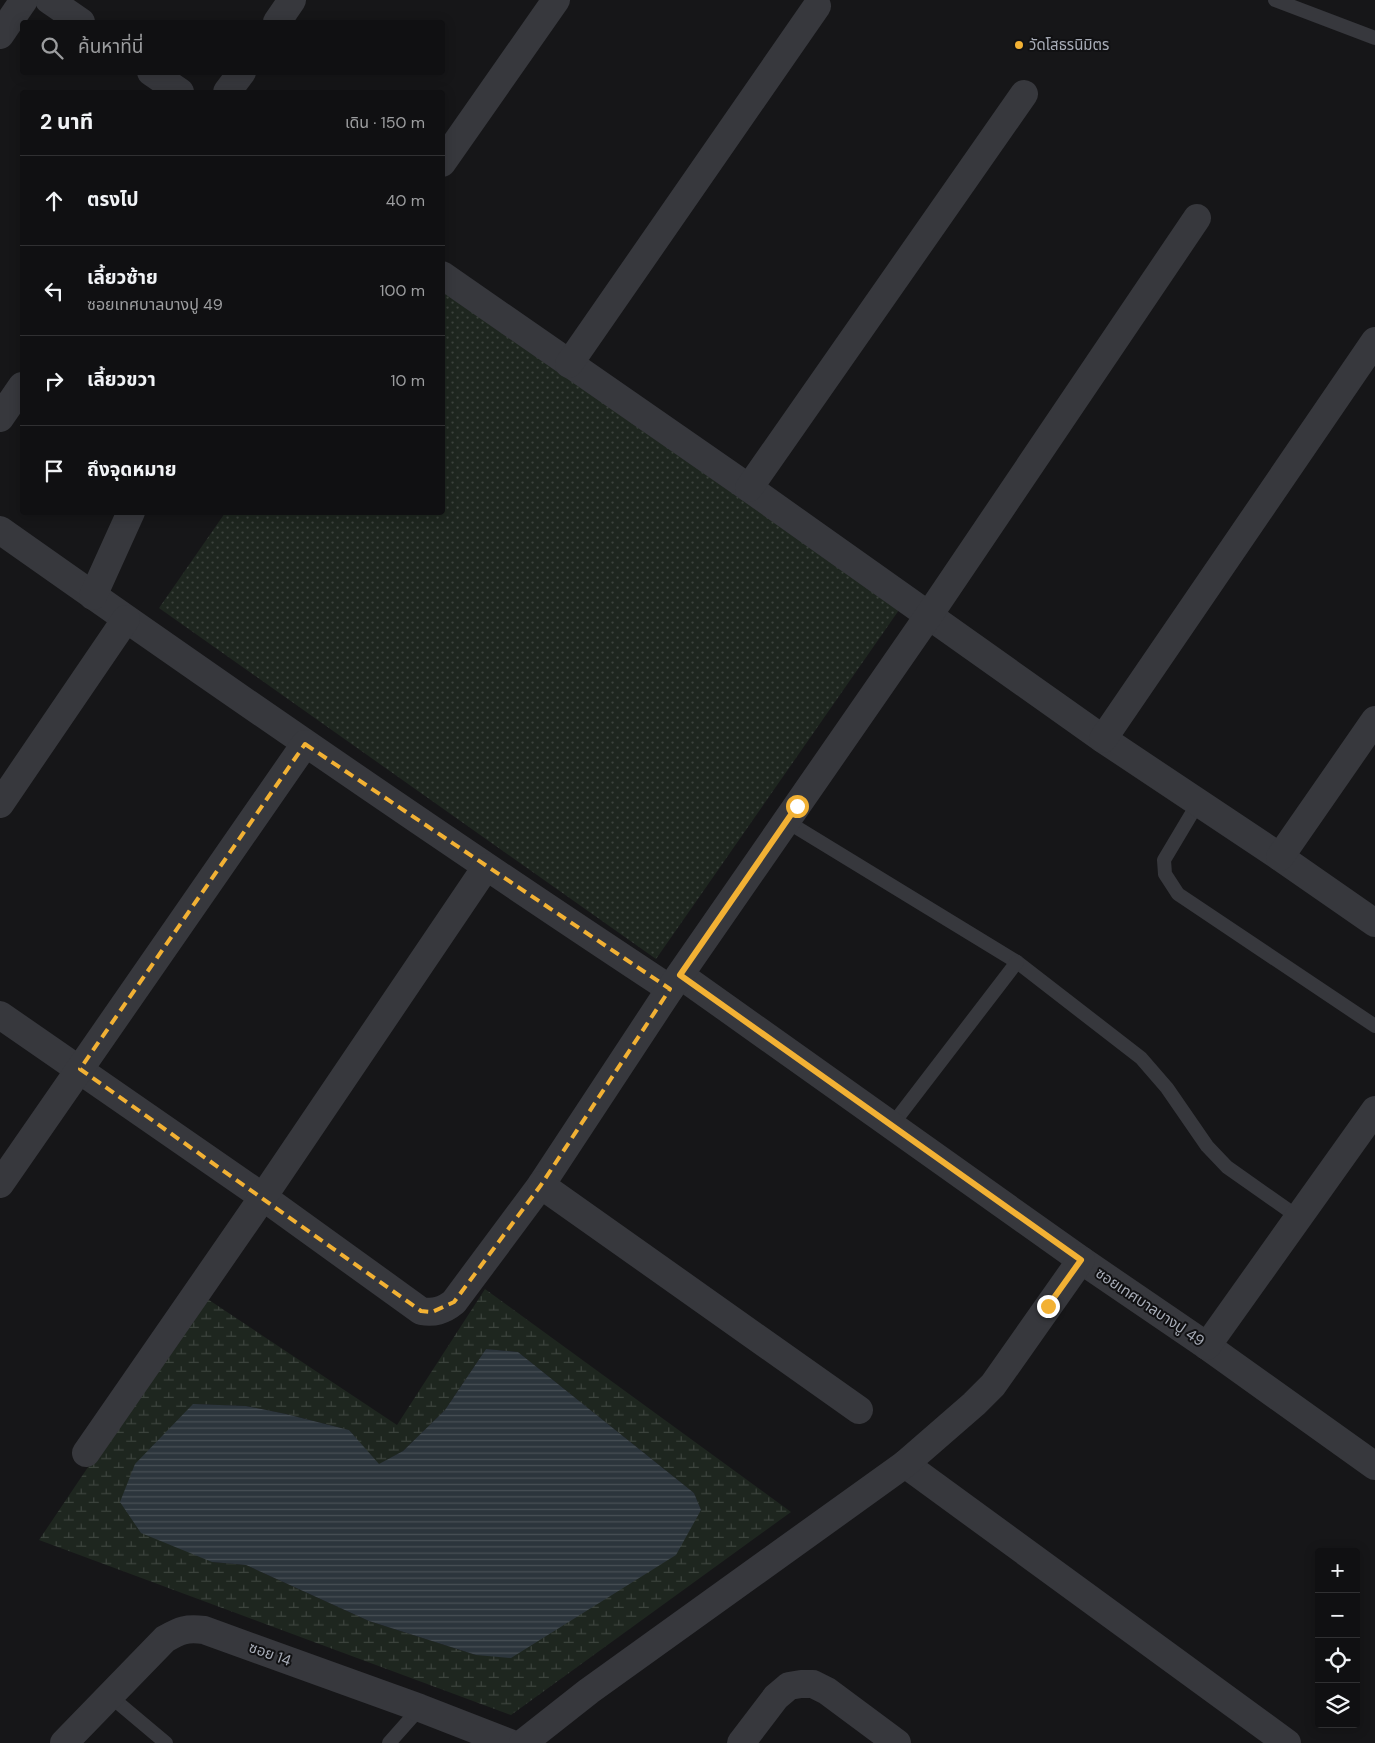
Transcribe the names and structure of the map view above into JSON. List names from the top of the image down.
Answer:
{
  "streets": {
    "street": ["ซอยเทศบาลบางปู 49", "ซอย 14"]
  },
  "places": ["วัดโสธรนิมิตร"],
  "page": {
    "search": "ค้นหาที่นี่",
    "heading": ["2 นาที", "เดิน · 150 m"],
    "list": [
      ["ตรงไป", "40 m"],
      ["เลี้ยวซ้าย", "ซอยเทศบาลบางปู 49", "100 m"],
      ["เลี้ยวขวา", "10 m"],
      "ถึงจุดหมาย"
    ],
    "map_buttons": ["+", "−"]
  }
}
